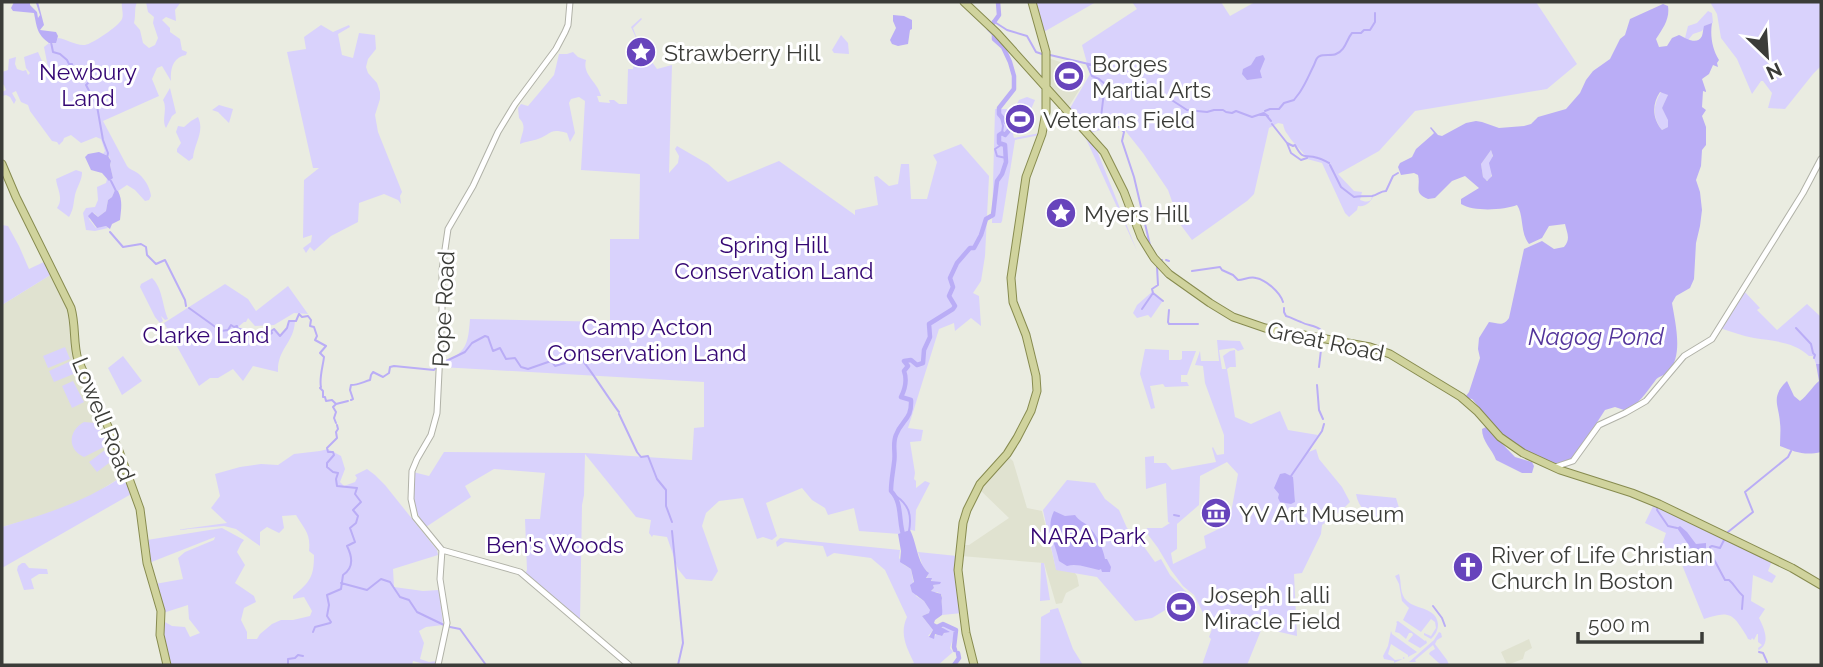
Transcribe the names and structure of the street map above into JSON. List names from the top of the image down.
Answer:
{
  "streets": {
    "main road": ["Great Road", "Lowell Road"],
    "street": ["Pope Road"]
  },
  "water": ["Nagog Pond"],
  "parks": [
    "Newbury Land",
    "Spring Hill Conservation Land",
    "Camp Acton Conservation Land",
    "Clarke Land",
    "NARA Park",
    "Ben's Woods"
  ],
  "places": {
    "place": ["Strawberry Hill", "Myers Hill"],
    "sports": ["Borges Martial Arts", "Veterans Field", "Joseph Lalli Miracle Field"],
    "museum": ["YV Art Museum"],
    "church": ["River of Life Christian Church In Boston"]
  },
  "scale_bar": "500 m",
  "north": "bottom right"
}
